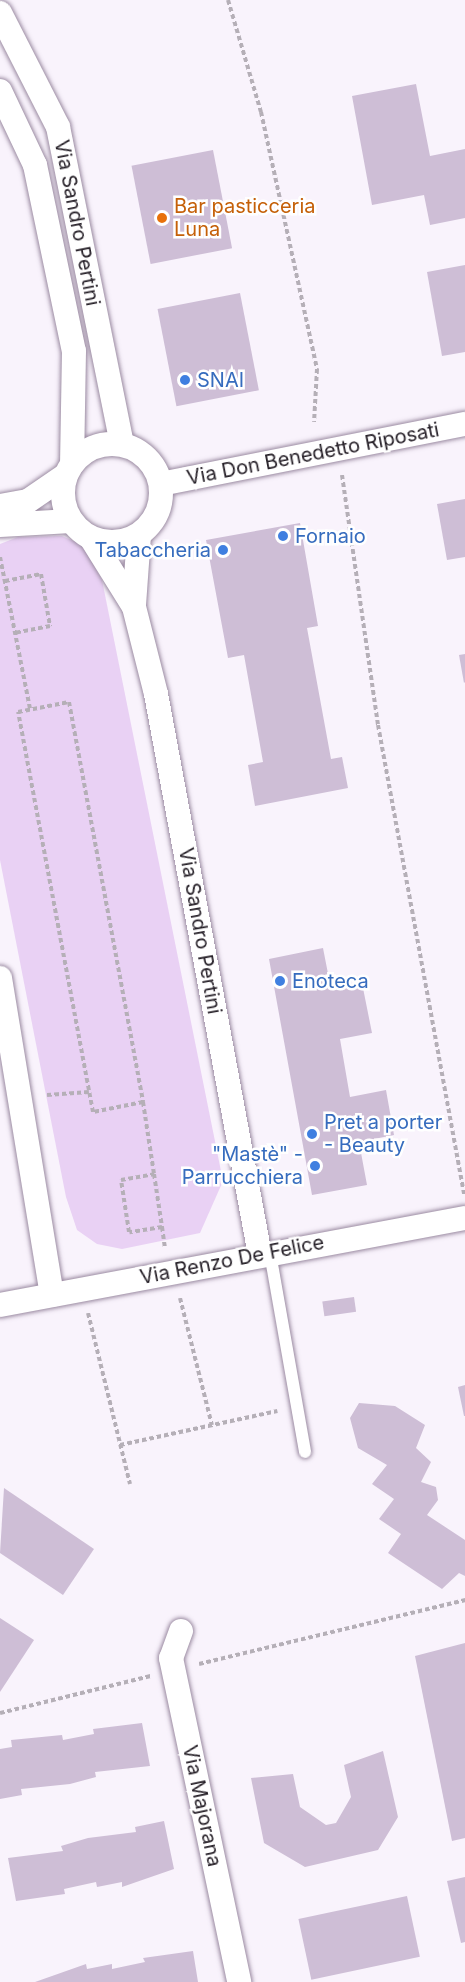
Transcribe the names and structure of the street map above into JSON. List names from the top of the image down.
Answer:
{
  "streets": {
    "street": [
      "Via Sandro Pertini",
      "Via Don Benedetto Riposati",
      "Via Renzo De Felice",
      "Via Majorana"
    ]
  },
  "crossings": [
    ["Via Sandro Pertini", "Via Don Benedetto Riposati"],
    ["Via Sandro Pertini", "Via Renzo De Felice"]
  ],
  "places": [
    "Bar pasticceria Luna",
    "SNAI",
    "Fornaio",
    "Tabaccheria",
    "Enoteca",
    "Pret a porter - Beauty",
    "\"Mastè\" - Parrucchiera"
  ]
}
